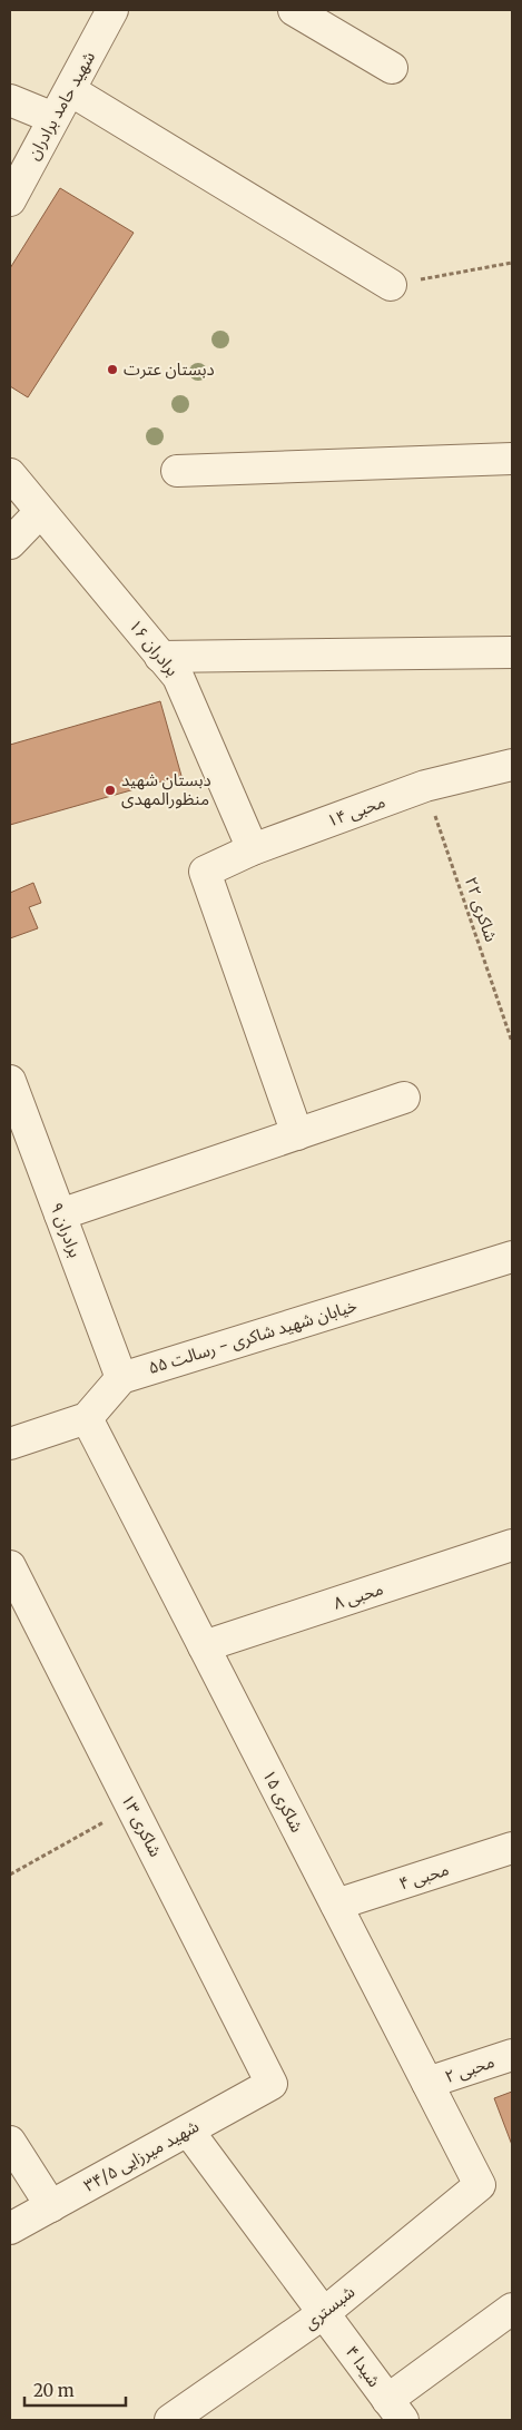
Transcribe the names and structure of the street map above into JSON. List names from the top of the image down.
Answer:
{
  "streets": {
    "street": [
      "شهید حامد برادران",
      "برادران ۱۶",
      "محبی ۱۴",
      "برادران ۹",
      "خیابان شهید شاکری - رسالت ۵۵",
      "محبی ۸",
      "شاکری ۱۵",
      "شاکری ۱۳",
      "محبی ۴",
      "محبی ۲",
      "شهید میرزایی ۳۴/۵",
      "شبستری",
      "شیدا ۴"
    ],
    "path": ["شاکری ۲۲"]
  },
  "crossings": [
    ["برادران ۱۶", "محبی ۱۴"],
    ["محبی ۱۴", "شاکری ۲۲"],
    ["برادران ۹", "خیابان شهید شاکری - رسالت ۵۵"],
    ["محبی ۸", "شاکری ۱۵"],
    ["شاکری ۱۵", "محبی ۴"],
    ["شاکری ۱۵", "محبی ۲"],
    ["شاکری ۱۵", "شبستری"],
    ["شاکری ۱۳", "شهید میرزایی ۳۴/۵"],
    ["شهید میرزایی ۳۴/۵", "شیدا ۴"],
    ["شبستری", "شیدا ۴"]
  ],
  "places": ["دبستان عترت", "دبستان شهید منظورالمهدی"],
  "scale_bar": "20 m"
}
